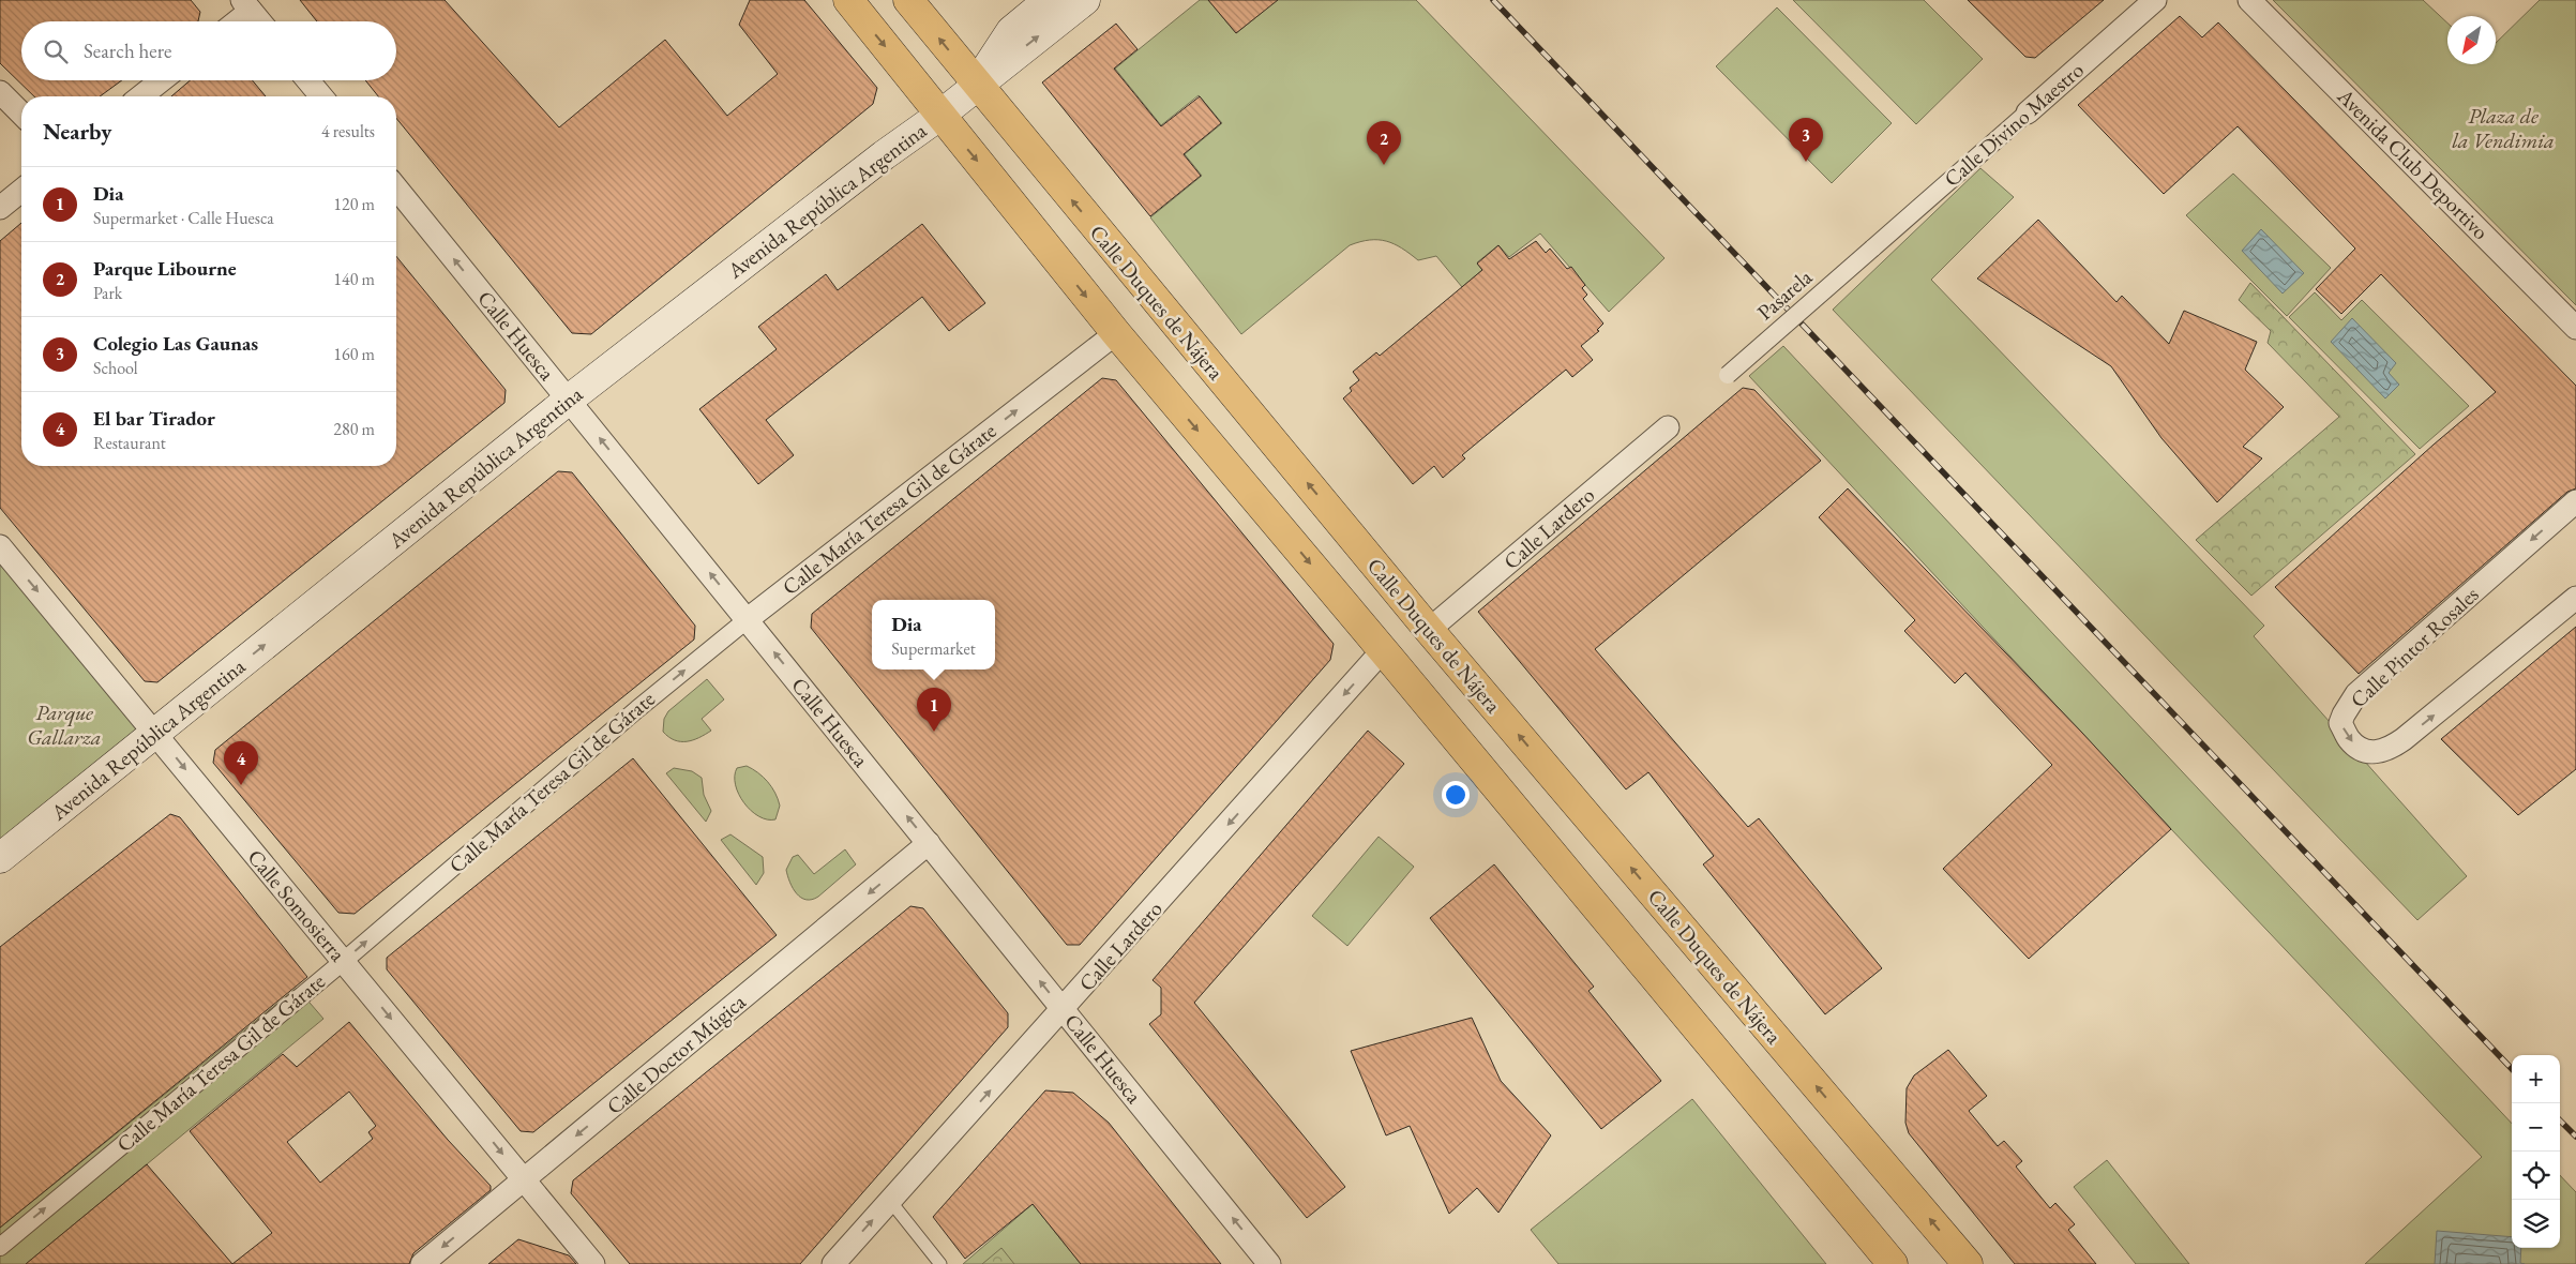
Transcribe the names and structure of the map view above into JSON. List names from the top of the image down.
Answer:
{
  "streets": {
    "main road": ["Avenida República Argentina", "Calle Duques de Nájera"],
    "street": [
      "Calle Divino Maestro",
      "Avenida Club Deportivo",
      "Pasarela",
      "Calle Huesca",
      "Calle María Teresa Gil de Gárate",
      "Calle Lardero",
      "Calle Pintor Rosales",
      "Calle Somosierra",
      "Calle Doctor Múgica"
    ]
  },
  "crossings": [
    ["Calle Divino Maestro", "Pasarela"],
    ["Avenida República Argentina", "Calle Duques de Nájera"],
    ["Avenida República Argentina", "Calle Huesca"],
    ["Avenida República Argentina", "Calle Somosierra"],
    ["Calle Duques de Nájera", "Calle Lardero"],
    ["Calle Huesca", "Calle María Teresa Gil de Gárate"],
    ["Calle Huesca", "Calle Lardero"],
    ["Calle Huesca", "Calle Doctor Múgica"],
    ["Calle María Teresa Gil de Gárate", "Calle Somosierra"],
    ["Calle Somosierra", "Calle Doctor Múgica"]
  ],
  "one_way": [
    "Avenida República Argentina",
    "Calle Huesca",
    "Calle María Teresa Gil de Gárate",
    "Calle Somosierra",
    "Calle Doctor Múgica"
  ],
  "parks": ["Plaza de la Vendimia", "Parque Gallarza"],
  "north": "bottom left",
  "page": {
    "search": "Search here",
    "heading": ["Nearby", "4 results"],
    "pins": [
      "3",
      "2",
      "1",
      "4"
    ],
    "list": [
      {
        "mark": "1",
        "name": "Dia",
        "note": "Supermarket · Calle Huesca",
        "value": "120 m"
      },
      {
        "mark": "2",
        "name": "Parque Libourne",
        "note": "Park",
        "value": "140 m"
      },
      {
        "mark": "3",
        "name": "Colegio Las Gaunas",
        "note": "School",
        "value": "160 m"
      },
      {
        "mark": "4",
        "name": "El bar Tirador",
        "note": "Restaurant",
        "value": "280 m"
      }
    ],
    "popup": ["Dia", "Supermarket"],
    "map_buttons": ["+", "−"]
  }
}
